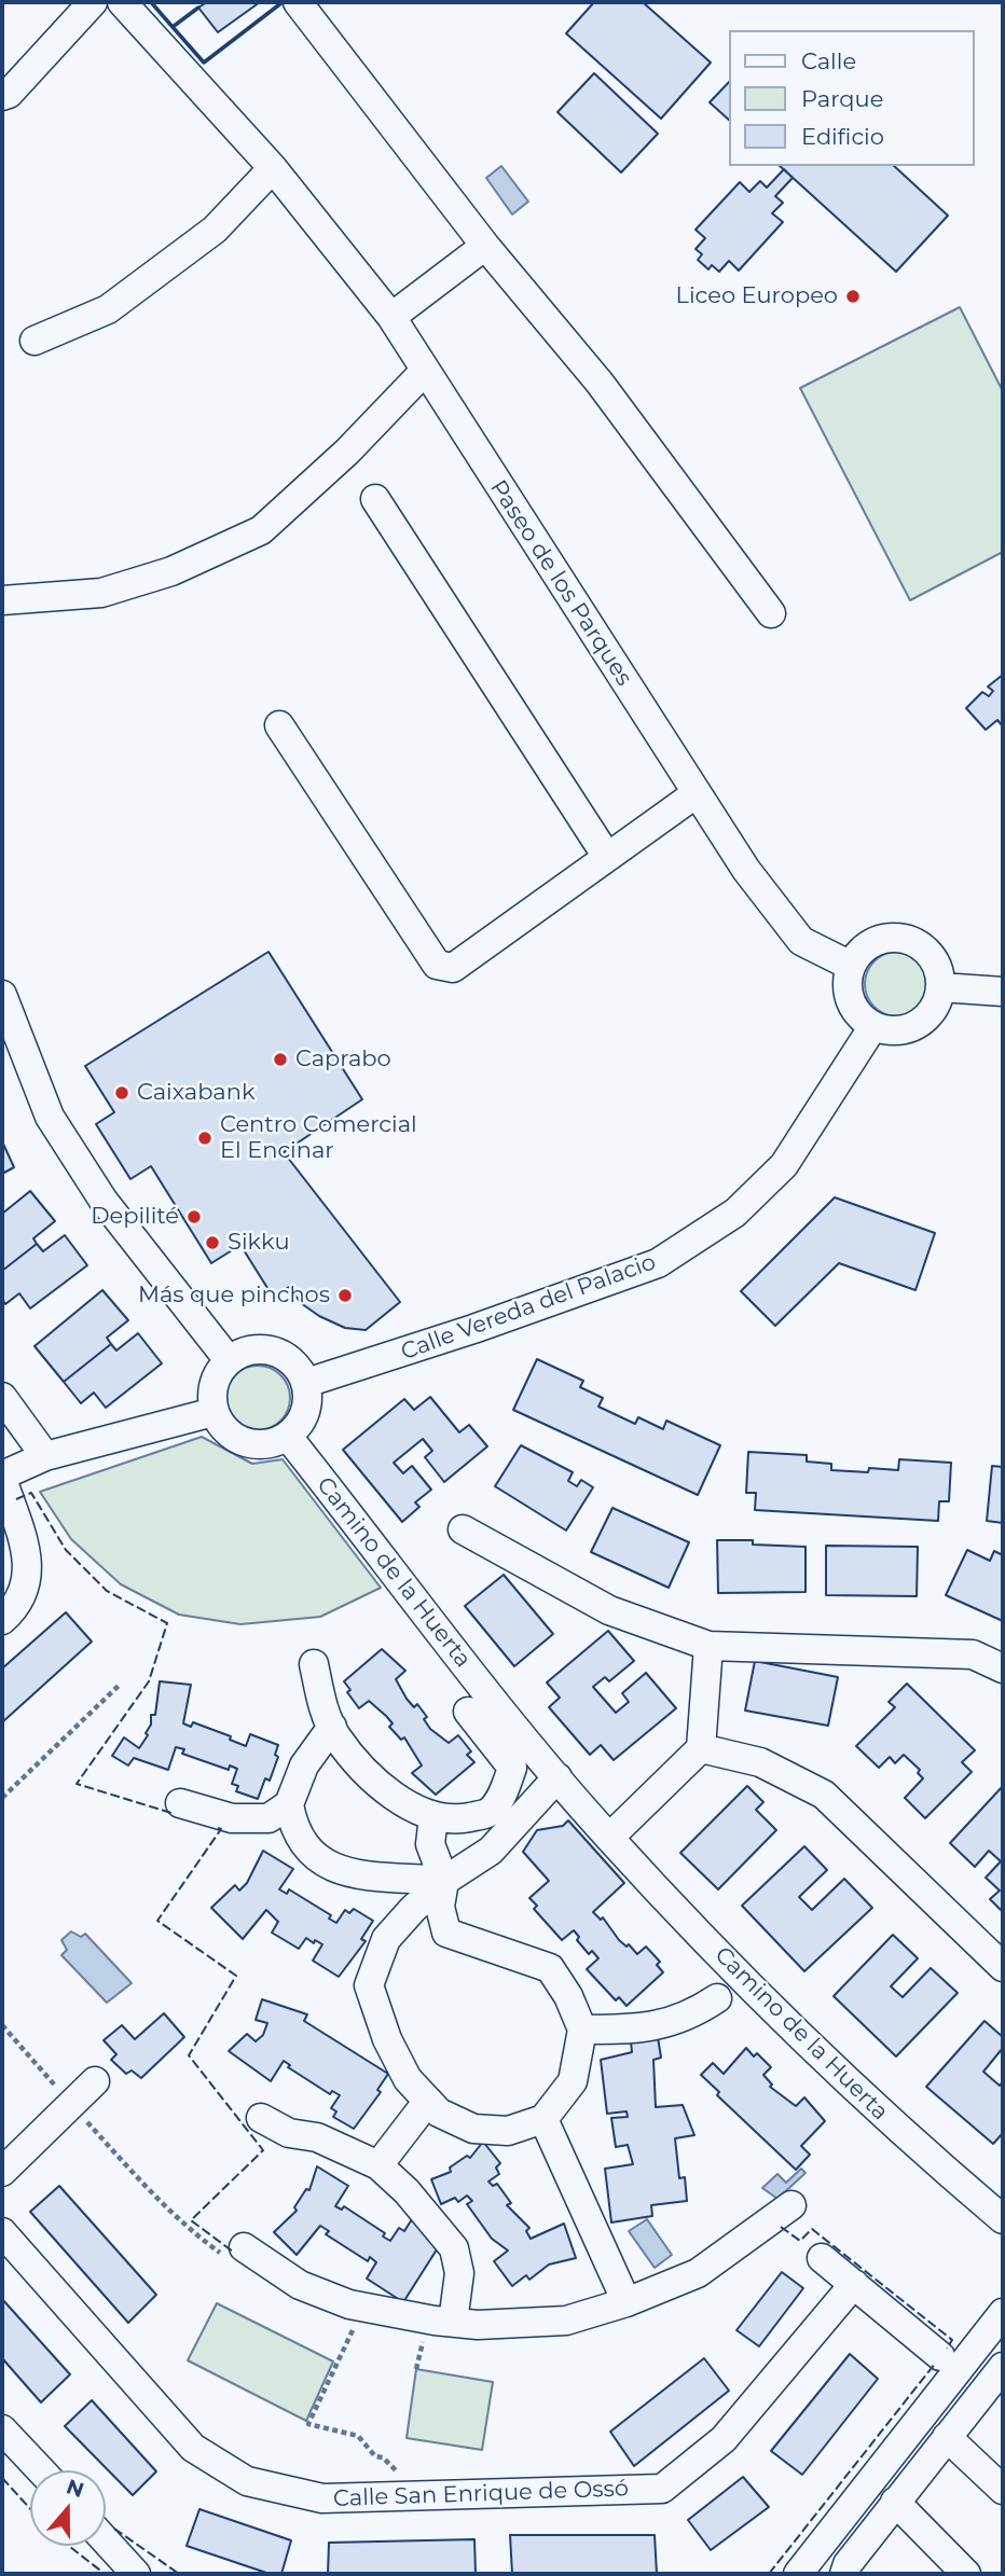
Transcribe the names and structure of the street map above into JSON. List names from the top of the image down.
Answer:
{
  "streets": {
    "street": [
      "Paseo de los Parques",
      "Calle Vereda del Palacio",
      "Camino de la Huerta",
      "Calle San Enrique de Ossó"
    ]
  },
  "crossings": [
    ["Paseo de los Parques", "Calle Vereda del Palacio"],
    ["Calle Vereda del Palacio", "Camino de la Huerta"]
  ],
  "places": [
    "Liceo Europeo",
    "Caprabo",
    "Caixabank",
    "Centro Comercial El Encinar",
    "Depilité",
    "Sikku",
    "Más que pinchos"
  ],
  "legend": ["Calle", "Parque", "Edificio"],
  "north": "top"
}
